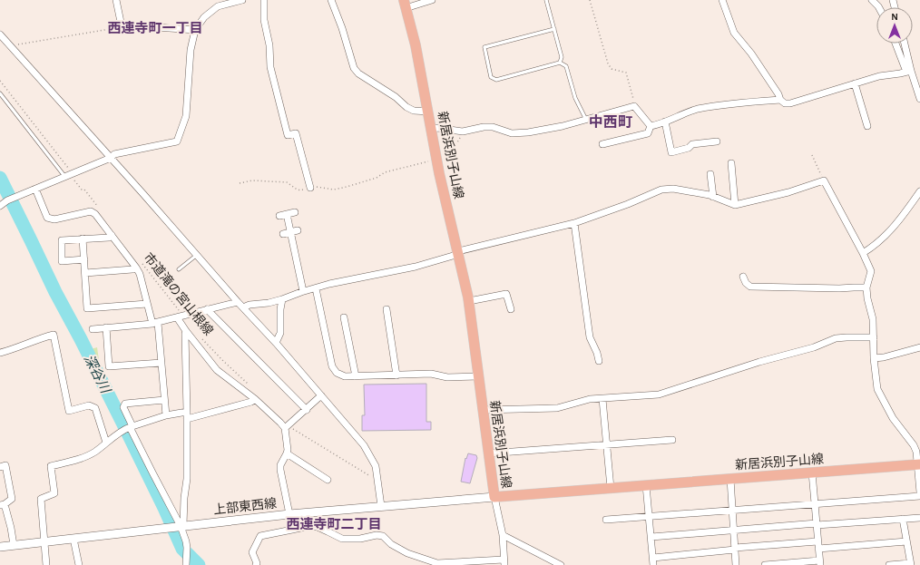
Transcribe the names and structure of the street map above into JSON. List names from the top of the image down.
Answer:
{
  "streets": {
    "main road": ["新居浜別子山線"],
    "street": ["上部東西線"],
    "path": ["市道滝の宮山根線"]
  },
  "crossings": [
    ["新居浜別子山線", "上部東西線"]
  ],
  "districts": ["西連寺町一丁目", "中西町", "西連寺町二丁目"],
  "water": ["深谷川"],
  "north": "top"
}
